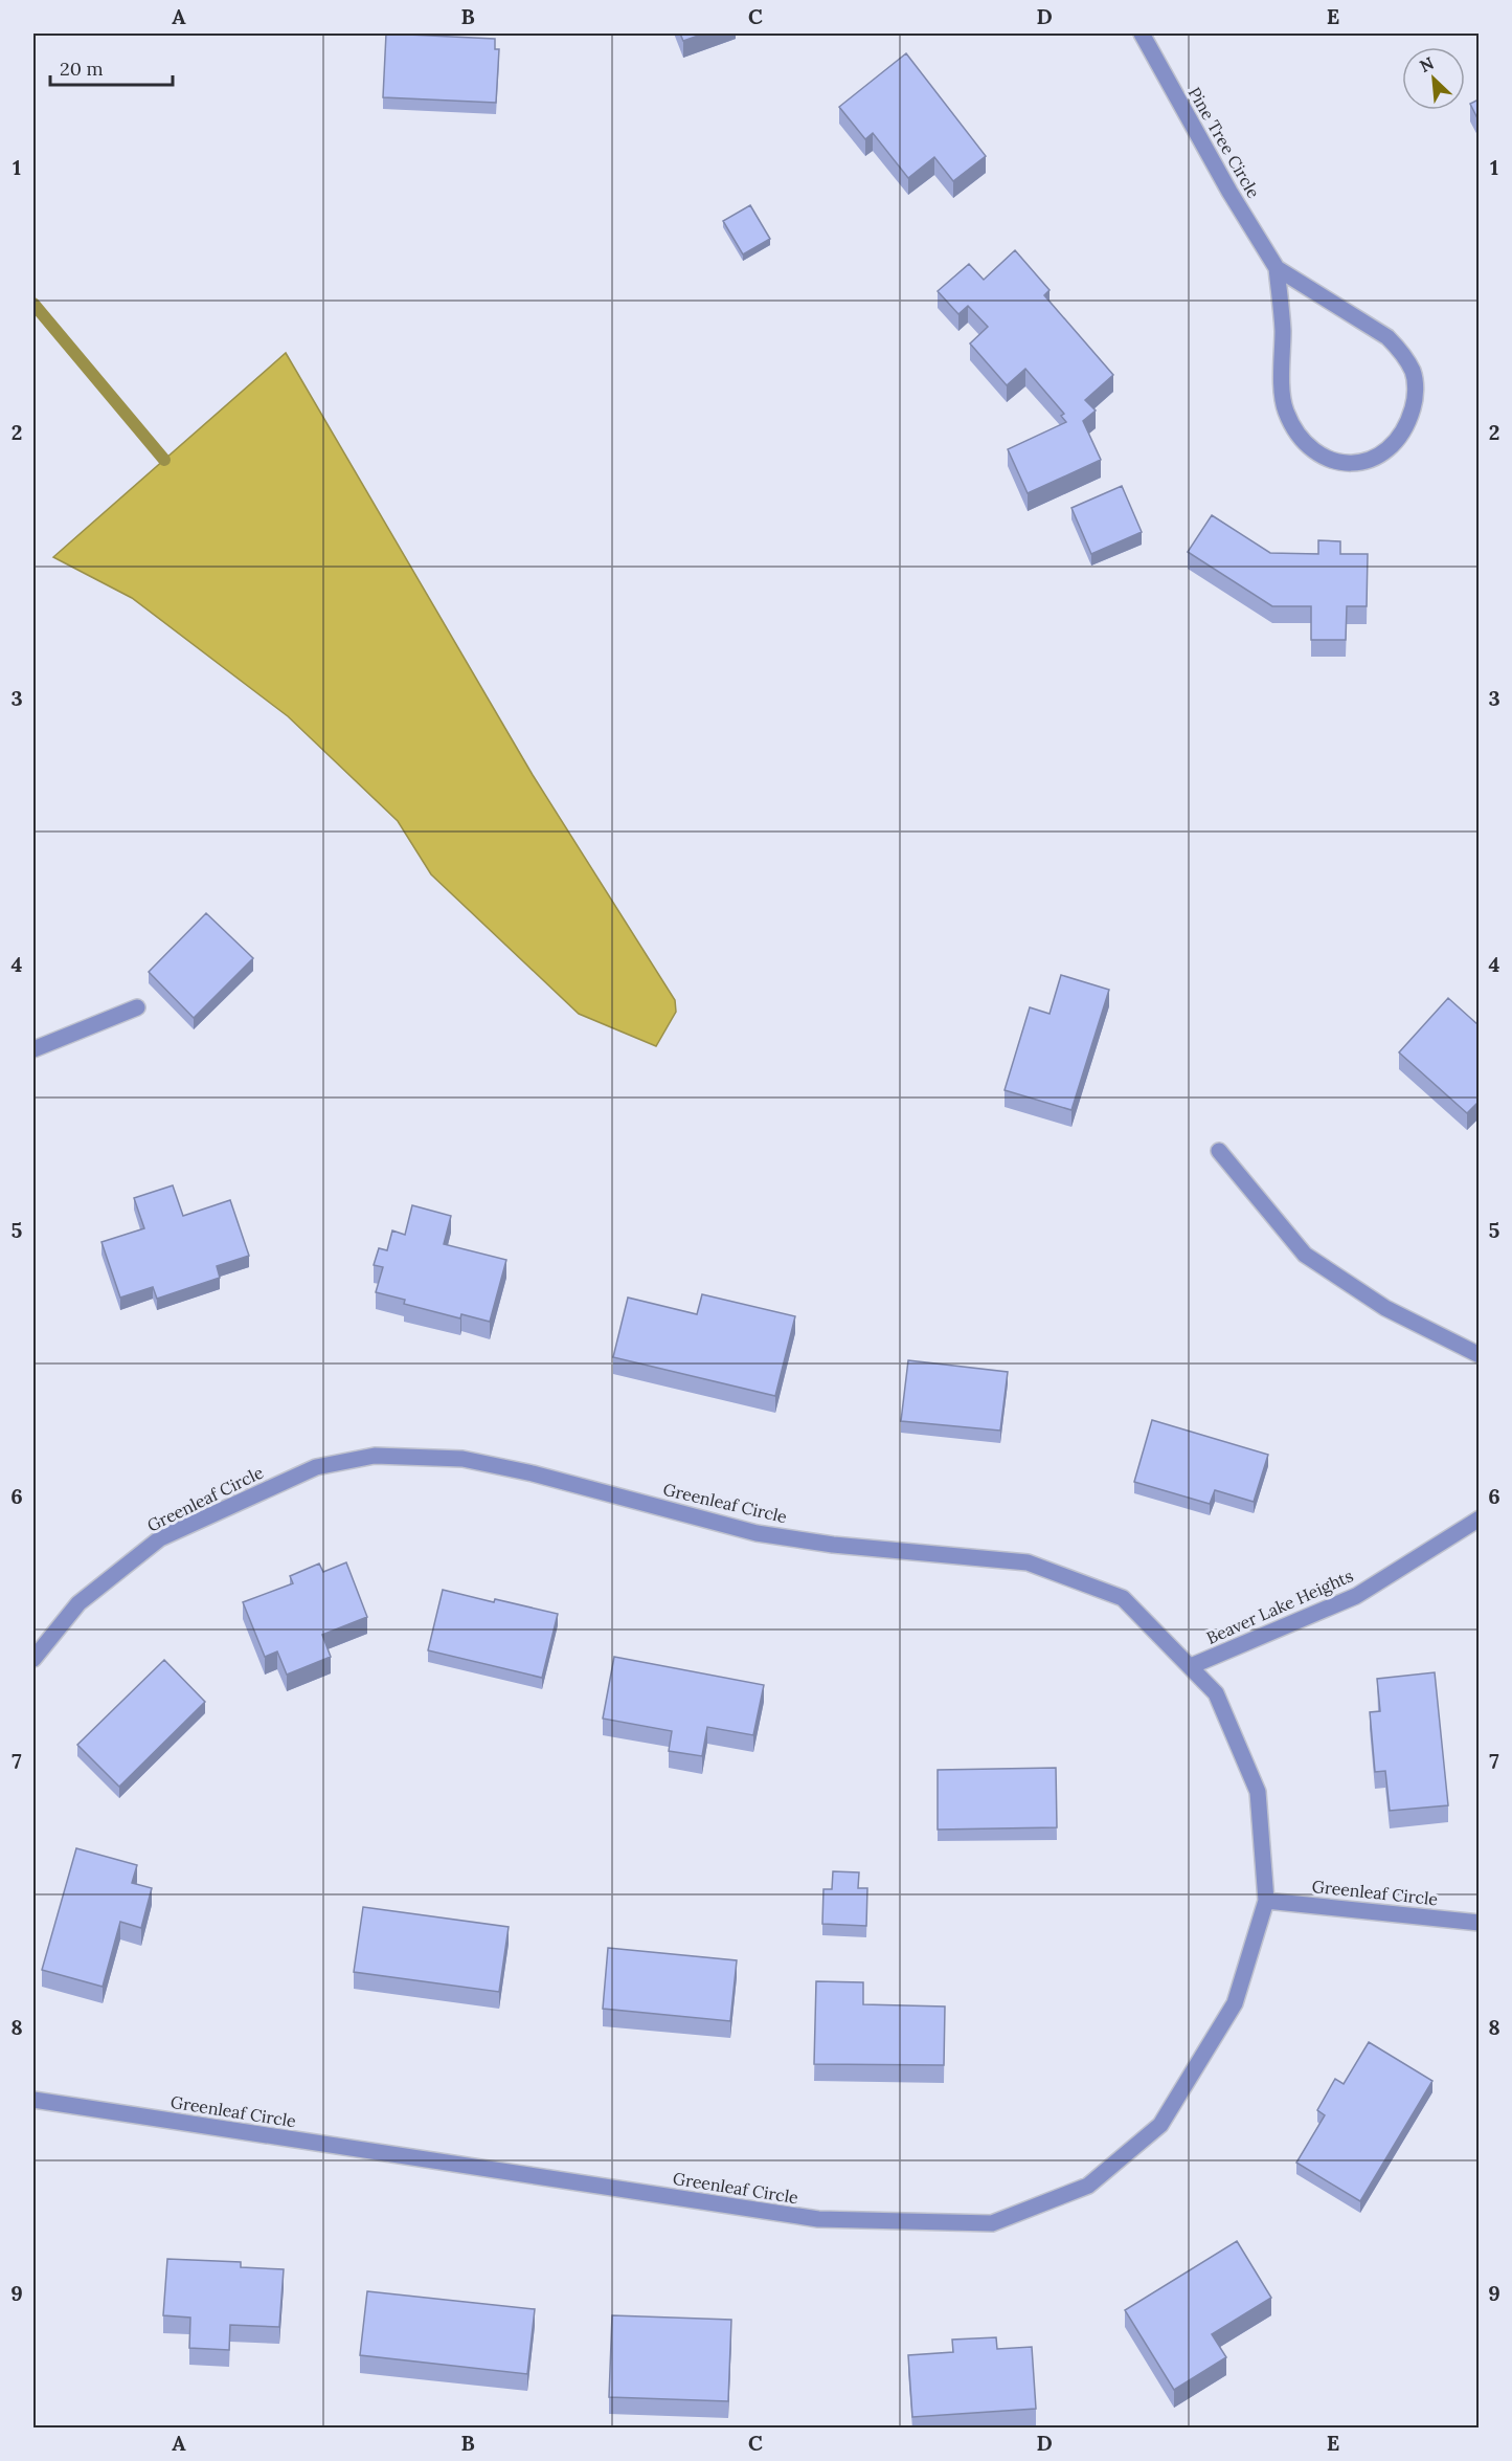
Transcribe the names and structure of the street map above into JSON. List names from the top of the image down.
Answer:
{
  "streets": {
    "street": ["Pine Tree Circle", "Greenleaf Circle", "Beaver Lake Heights"]
  },
  "crossings": [
    ["Greenleaf Circle", "Beaver Lake Heights"]
  ],
  "scale_bar": "20 m",
  "north": "top left",
  "grid": {
    "columns": [
      "A",
      "B",
      "C",
      "D",
      "E"
    ],
    "rows": [
      "1",
      "2",
      "3",
      "4",
      "5",
      "6",
      "7",
      "8",
      "9"
    ]
  }
}
